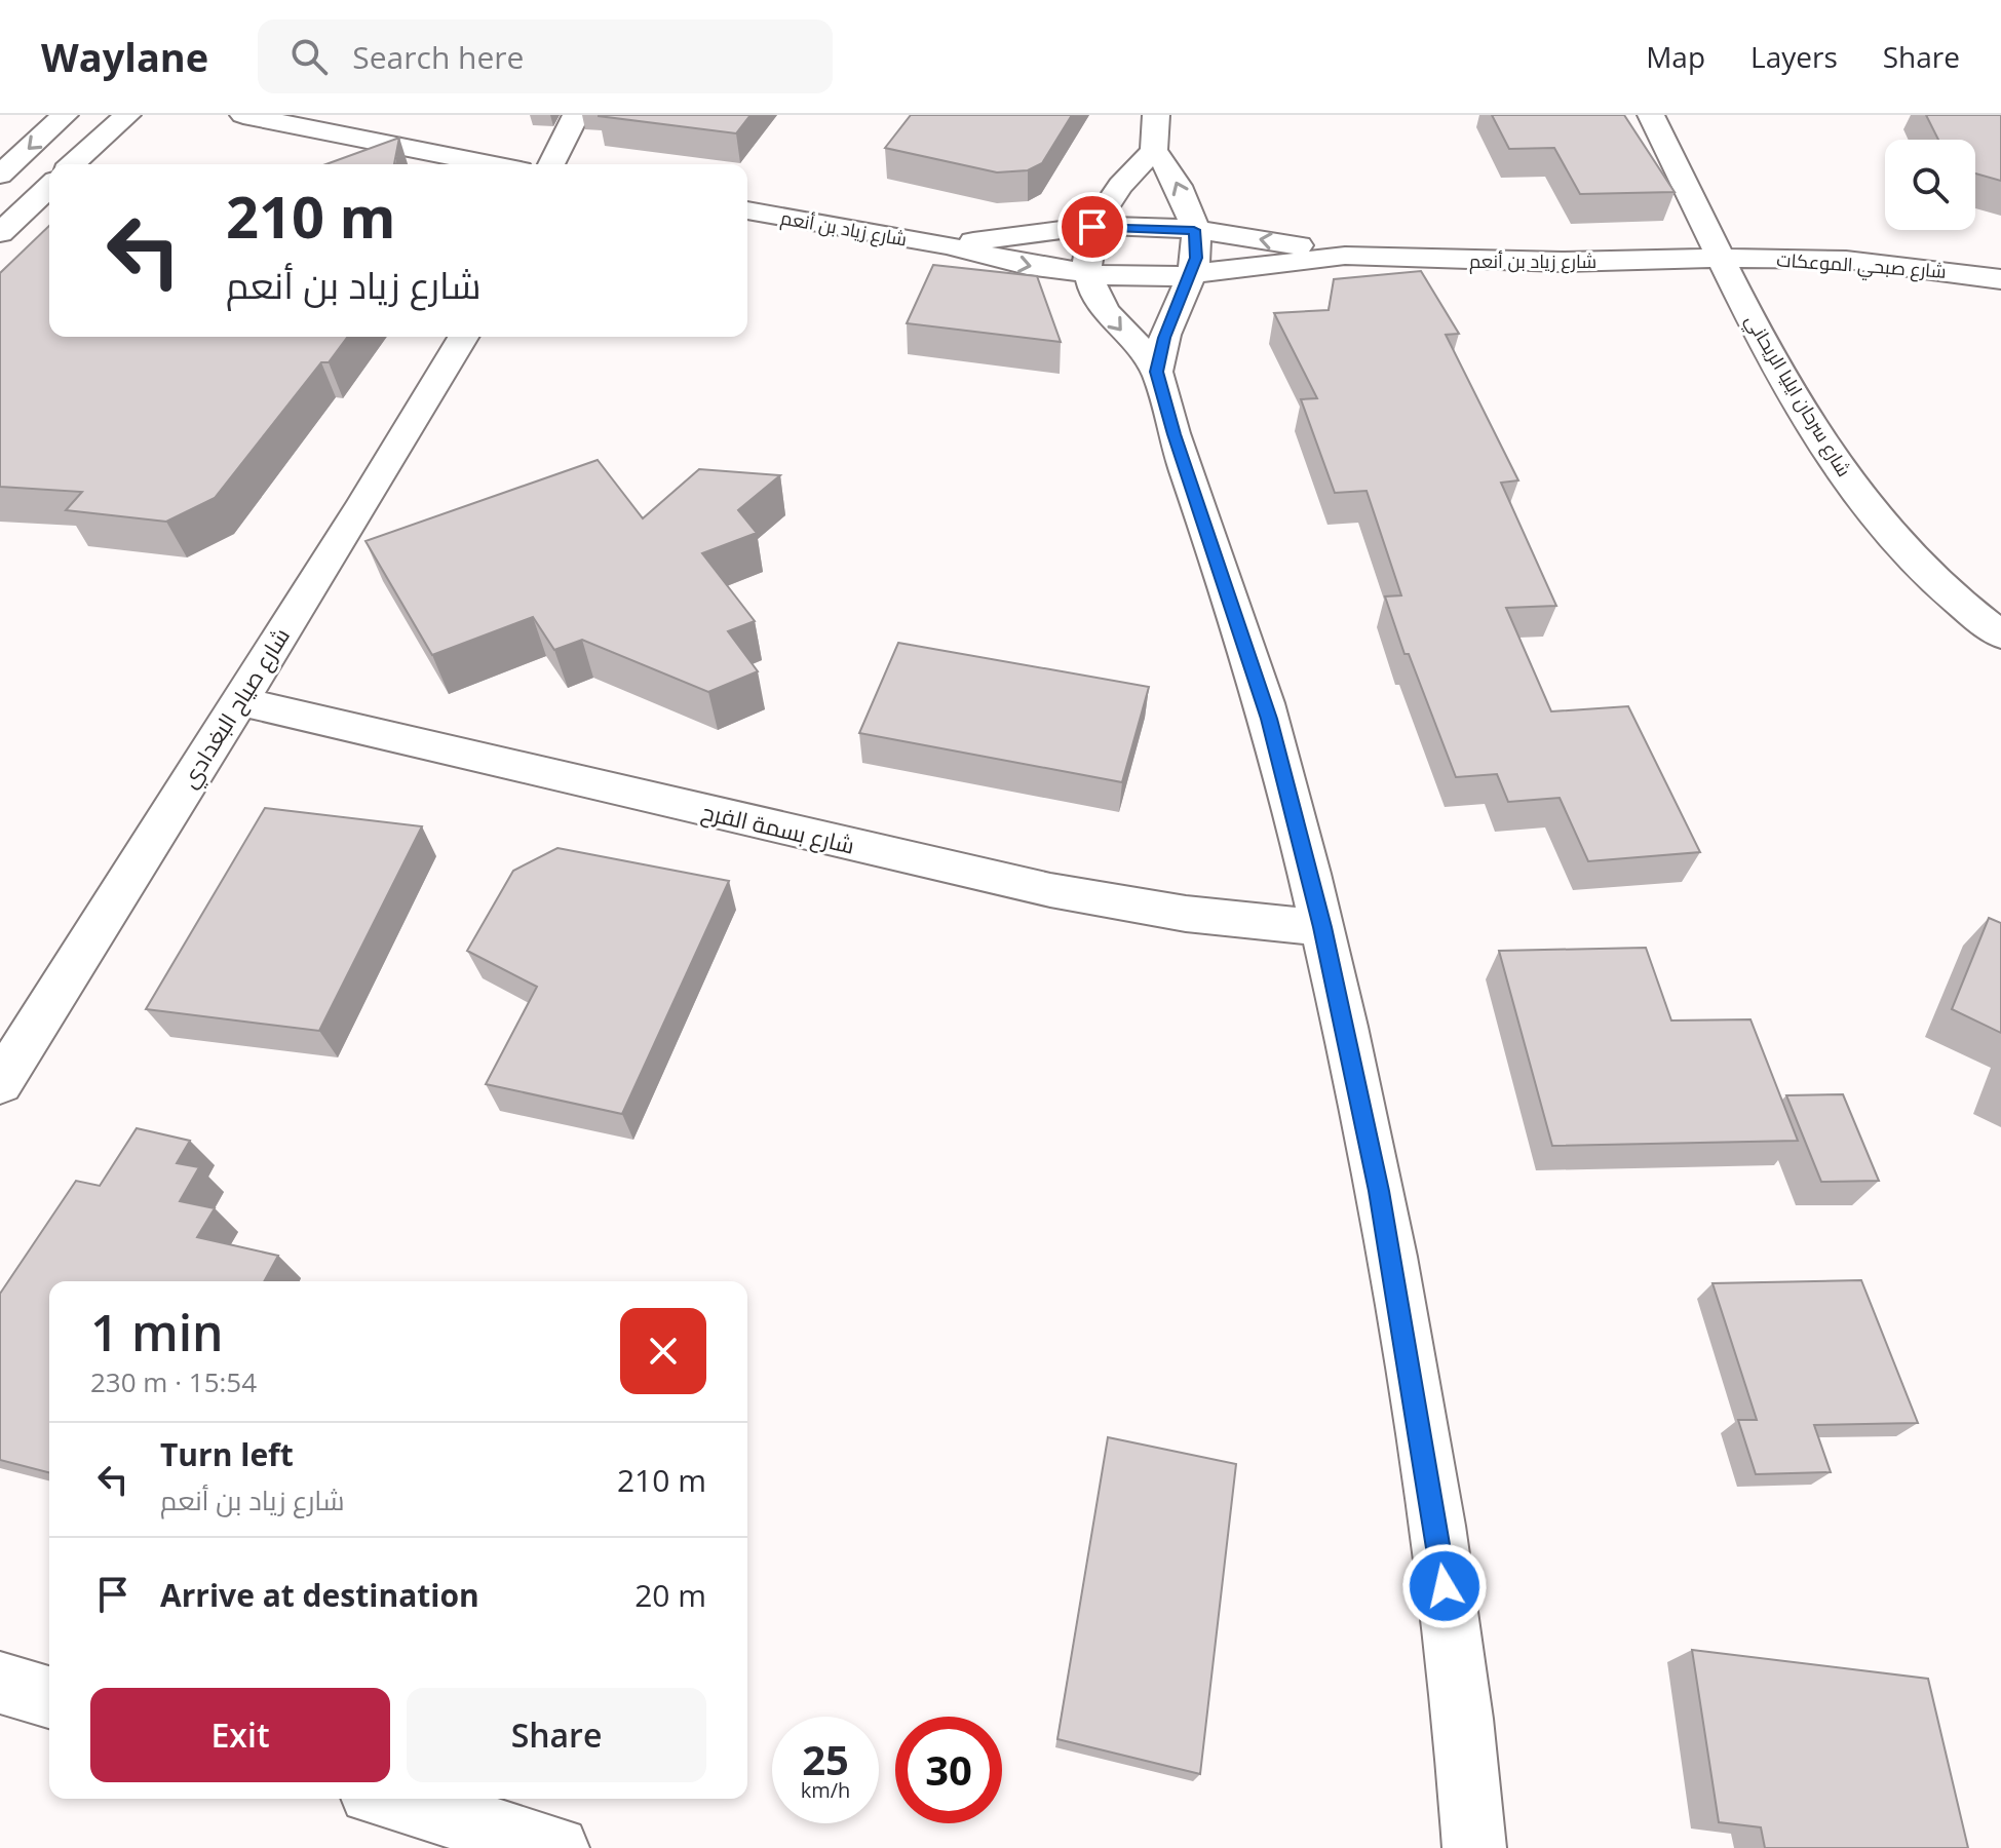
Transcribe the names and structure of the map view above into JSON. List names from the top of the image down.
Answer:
{
  "streets": {
    "street": [
      "شارع زياد بن أنعم",
      "شارع صبحي الموعكات",
      "شارع سرحان ايليا الريحاني",
      "شارع صياح البغدادي",
      "شارع بسمة الفرح"
    ]
  },
  "crossings": [
    ["شارع زياد بن أنعم", "شارع صبحي الموعكات"],
    ["شارع زياد بن أنعم", "شارع سرحان ايليا الريحاني"],
    ["شارع صبحي الموعكات", "شارع سرحان ايليا الريحاني"],
    ["شارع صياح البغدادي", "شارع بسمة الفرح"]
  ],
  "page": {
    "header": "Waylane",
    "search": "Search here",
    "nav": ["Map", "Layers", "Share"],
    "turn": ["210 m", "شارع زياد بن أنعم"],
    "heading": ["1 min", "230 m · 15:54"],
    "list": [
      {
        "name": "Turn left",
        "note": "شارع زياد بن أنعم",
        "value": "210 m"
      },
      {
        "name": "Arrive at destination",
        "value": "20 m"
      }
    ],
    "buttons": ["Exit", "Share"],
    "speed": "25 km/h",
    "limit": "30"
  }
}
